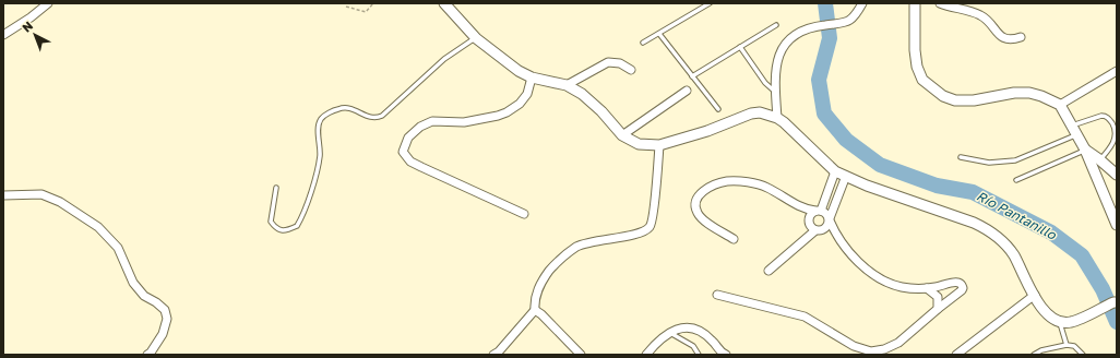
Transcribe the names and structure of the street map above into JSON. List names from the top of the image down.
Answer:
{
  "water": ["Río Pantanillo"],
  "north": "top left"
}
